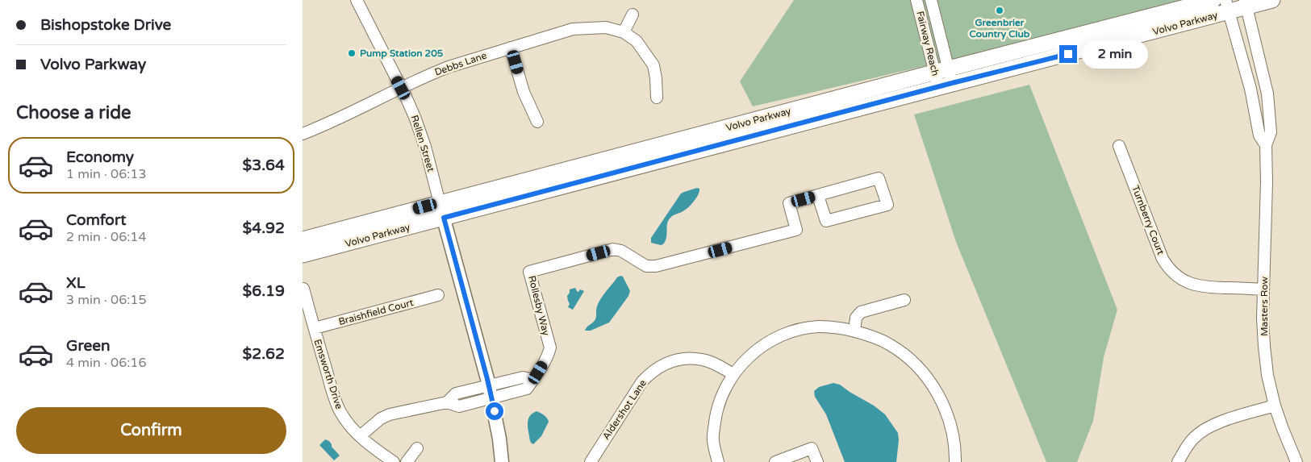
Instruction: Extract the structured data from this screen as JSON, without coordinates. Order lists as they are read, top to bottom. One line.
{"streets":{"main road":["Volvo Parkway"],"street":["Fairway Reach","Debbs Lane","Rellen Street","Turnberry Court","Rollesby Way","Masters Row","Braishfield Court","Emsworth Drive","Aldershot Lane"]},"crossings":[["Volvo Parkway","Fairway Reach"],["Volvo Parkway","Rellen Street"],["Volvo Parkway","Masters Row"],["Debbs Lane","Rellen Street"],["Turnberry Court","Masters Row"],["Rollesby Way","Emsworth Drive"],["Braishfield Court","Emsworth Drive"]],"places":["Greenbrier Country Club","Pump Station 205"],"page":{"banner":["Bishopstoke Drive","Volvo Parkway"],"bubble":"2 min","heading":"Choose a ride","list":[{"name":"Economy","note":"1 min · 06:13","value":"$3.64"},{"name":"Comfort","note":"2 min · 06:14","value":"$4.92"},{"name":"XL","note":"3 min · 06:15","value":"$6.19"},{"name":"Green","note":"4 min · 06:16","value":"$2.62"}],"buttons":"Confirm"}}
